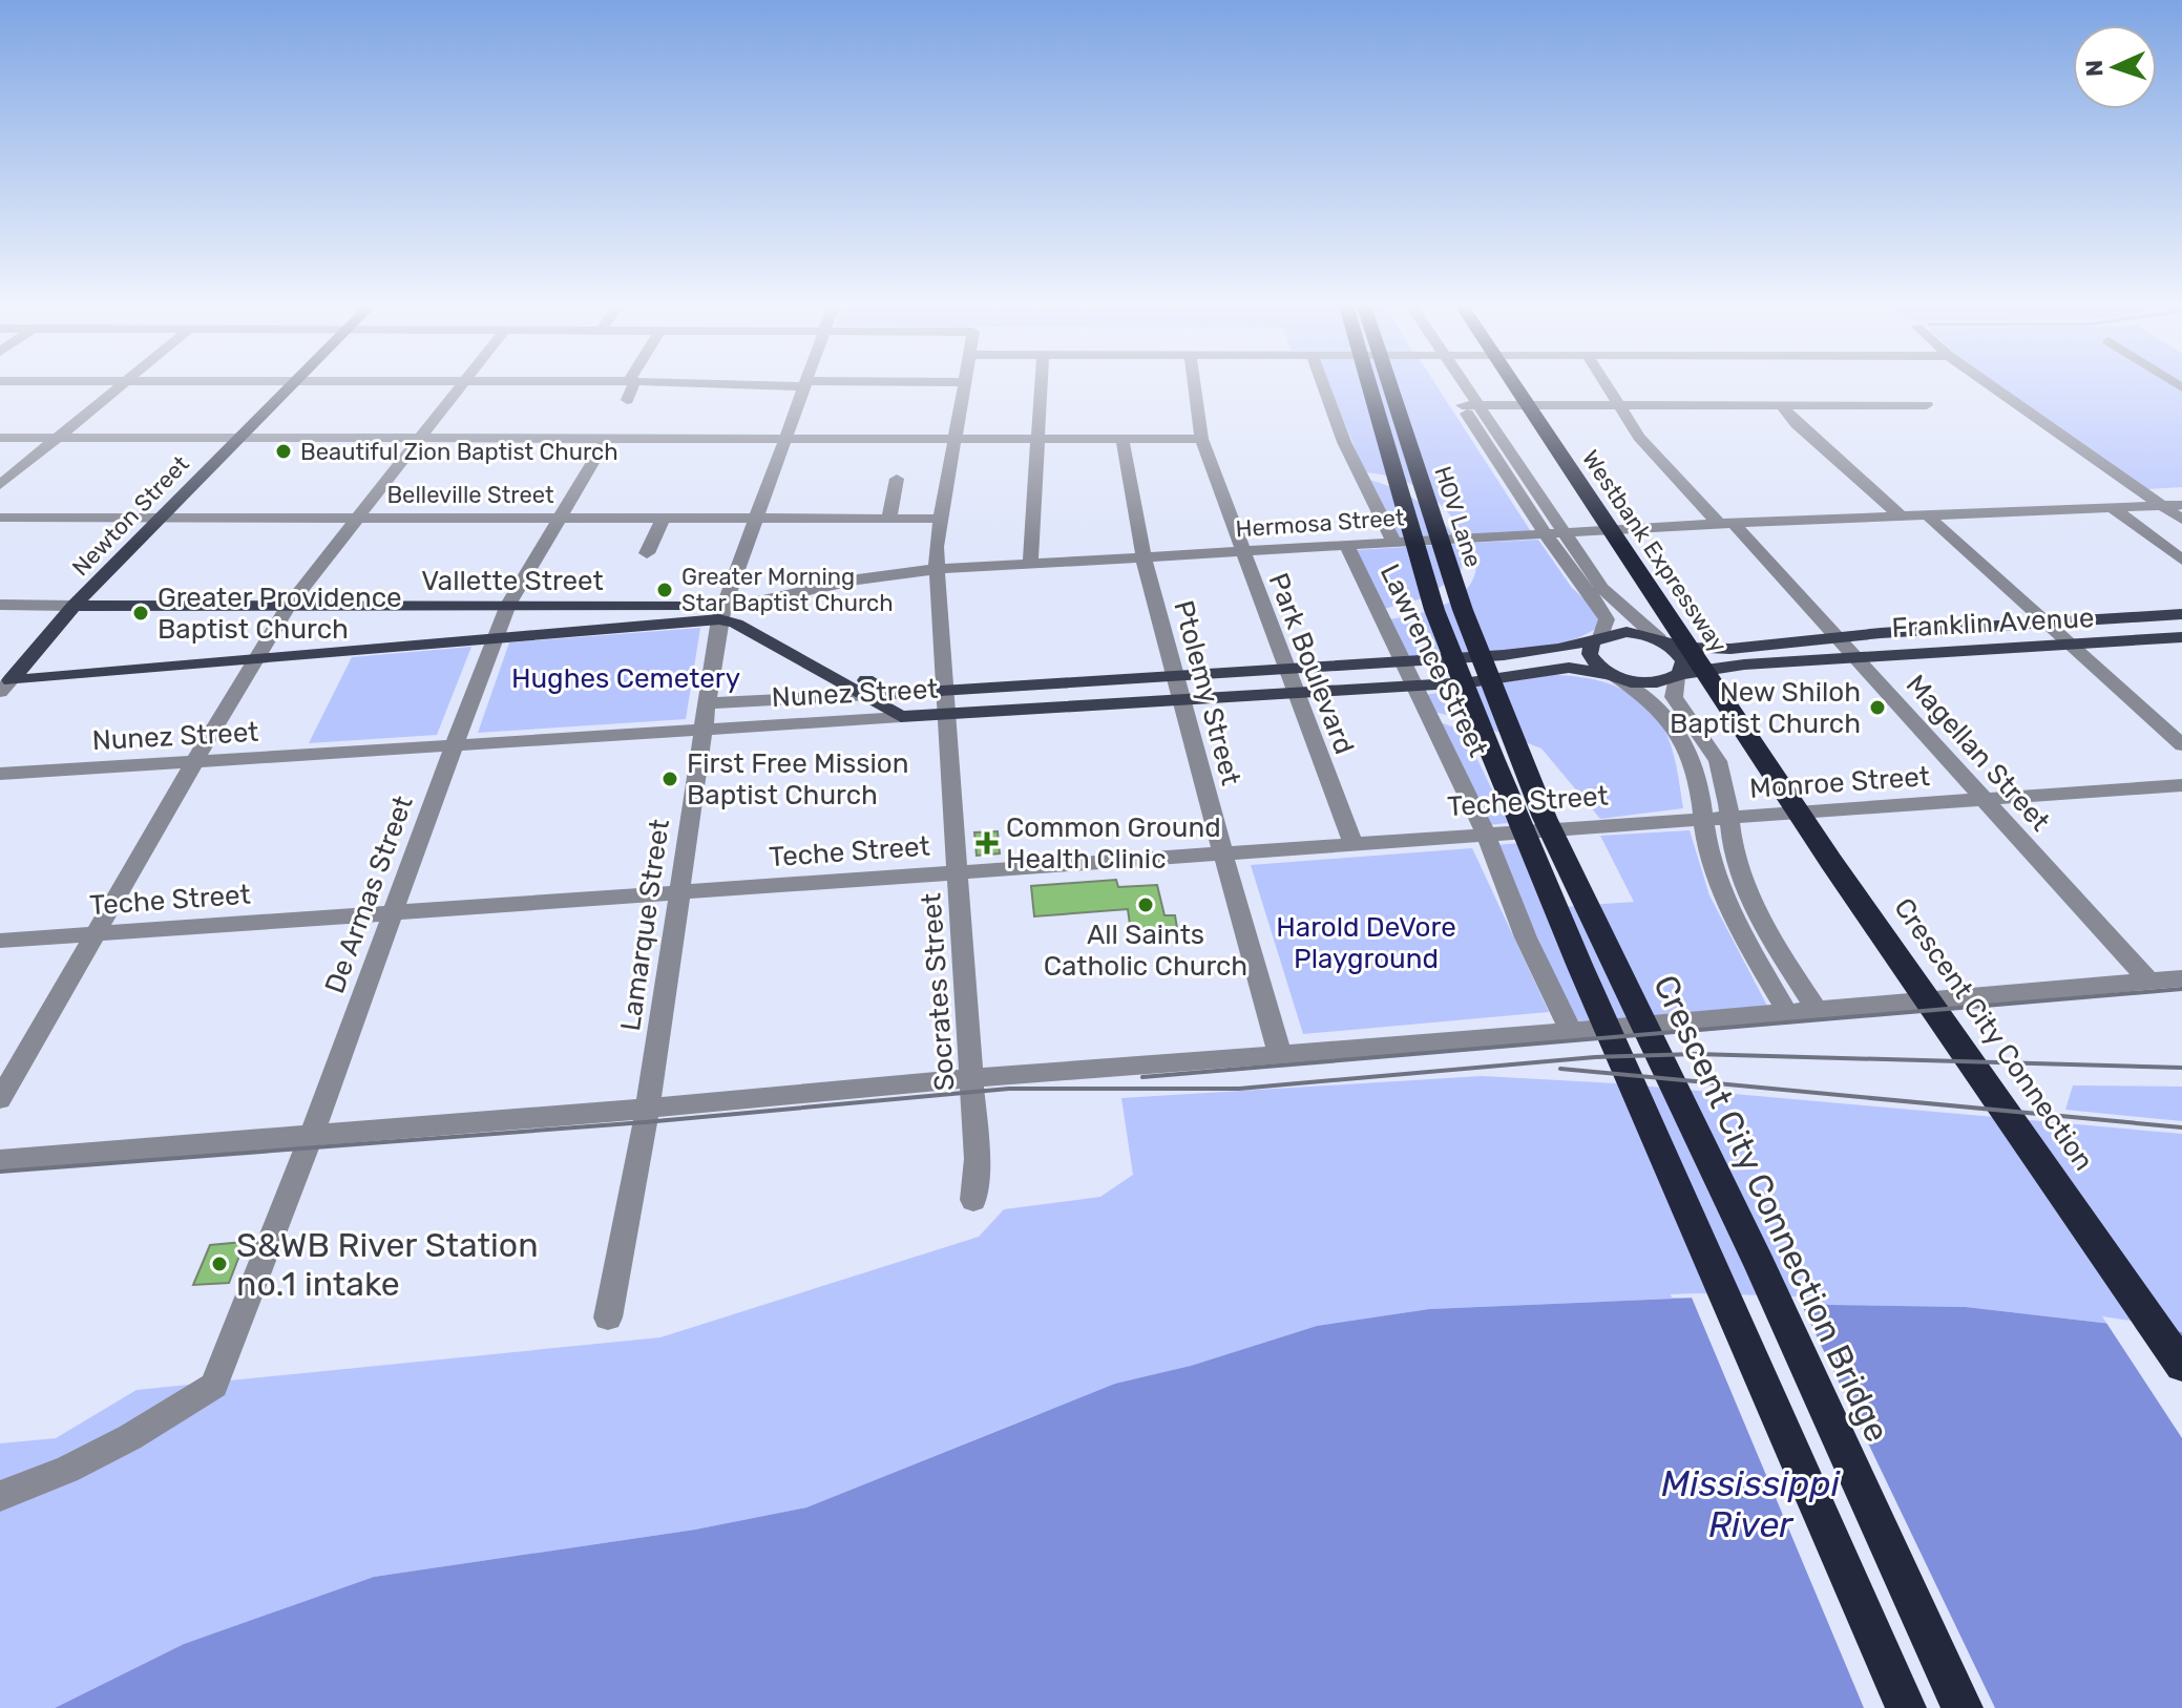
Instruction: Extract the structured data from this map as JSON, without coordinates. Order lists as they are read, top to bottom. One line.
{"streets":{"highway":["HOV Lane","Westbank Expressway","Crescent City Connection","Crescent City Connection Bridge"],"main road":["Newton Street","Vallette Street","Franklin Avenue","Nunez Street"],"street":["Belleville Street","Hermosa Street","Lawrence Street","Park Boulevard","Ptolemy Street","Magellan Street","Monroe Street","Teche Street","De Armas Street","Lamarque Street","Socrates Street"]},"crossings":[["Belleville Street","Newton Street"],["Belleville Street","De Armas Street"],["Belleville Street","Lamarque Street"],["Belleville Street","Socrates Street"],["Newton Street","Vallette Street"],["HOV Lane","Crescent City Connection Bridge"],["Hermosa Street","Vallette Street"],["Hermosa Street","Lawrence Street"],["Hermosa Street","Park Boulevard"],["Hermosa Street","Ptolemy Street"],["Hermosa Street","Magellan Street"],["Hermosa Street","Lamarque Street"],["Hermosa Street","Socrates Street"],["Westbank Expressway","Crescent City Connection"],["Vallette Street","De Armas Street"],["Vallette Street","Lamarque Street"],["Franklin Avenue","Nunez Street"],["Franklin Avenue","Magellan Street"],["Lawrence Street","Nunez Street"],["Lawrence Street","Teche Street"],["Park Boulevard","Nunez Street"],["Park Boulevard","Teche Street"],["Nunez Street","Ptolemy Street"],["Nunez Street","De Armas Street"],["Nunez Street","Lamarque Street"],["Nunez Street","Socrates Street"],["Ptolemy Street","Teche Street"],["Magellan Street","Monroe Street"],["Monroe Street","Teche Street"],["Teche Street","De Armas Street"],["Teche Street","Lamarque Street"],["Teche Street","Socrates Street"]],"water":["Mississippi River"],"parks":["Hughes Cemetery","Harold DeVore Playground"],"places":{"other":["Beautiful Zion Baptist Church","Greater Morning Star Baptist Church","Greater Providence Baptist Church","New Shiloh Baptist Church","First Free Mission Baptist Church","All Saints Catholic Church","S&WB River Station no.1 intake"],"health":["Common Ground Health Clinic"]},"north":"left"}
